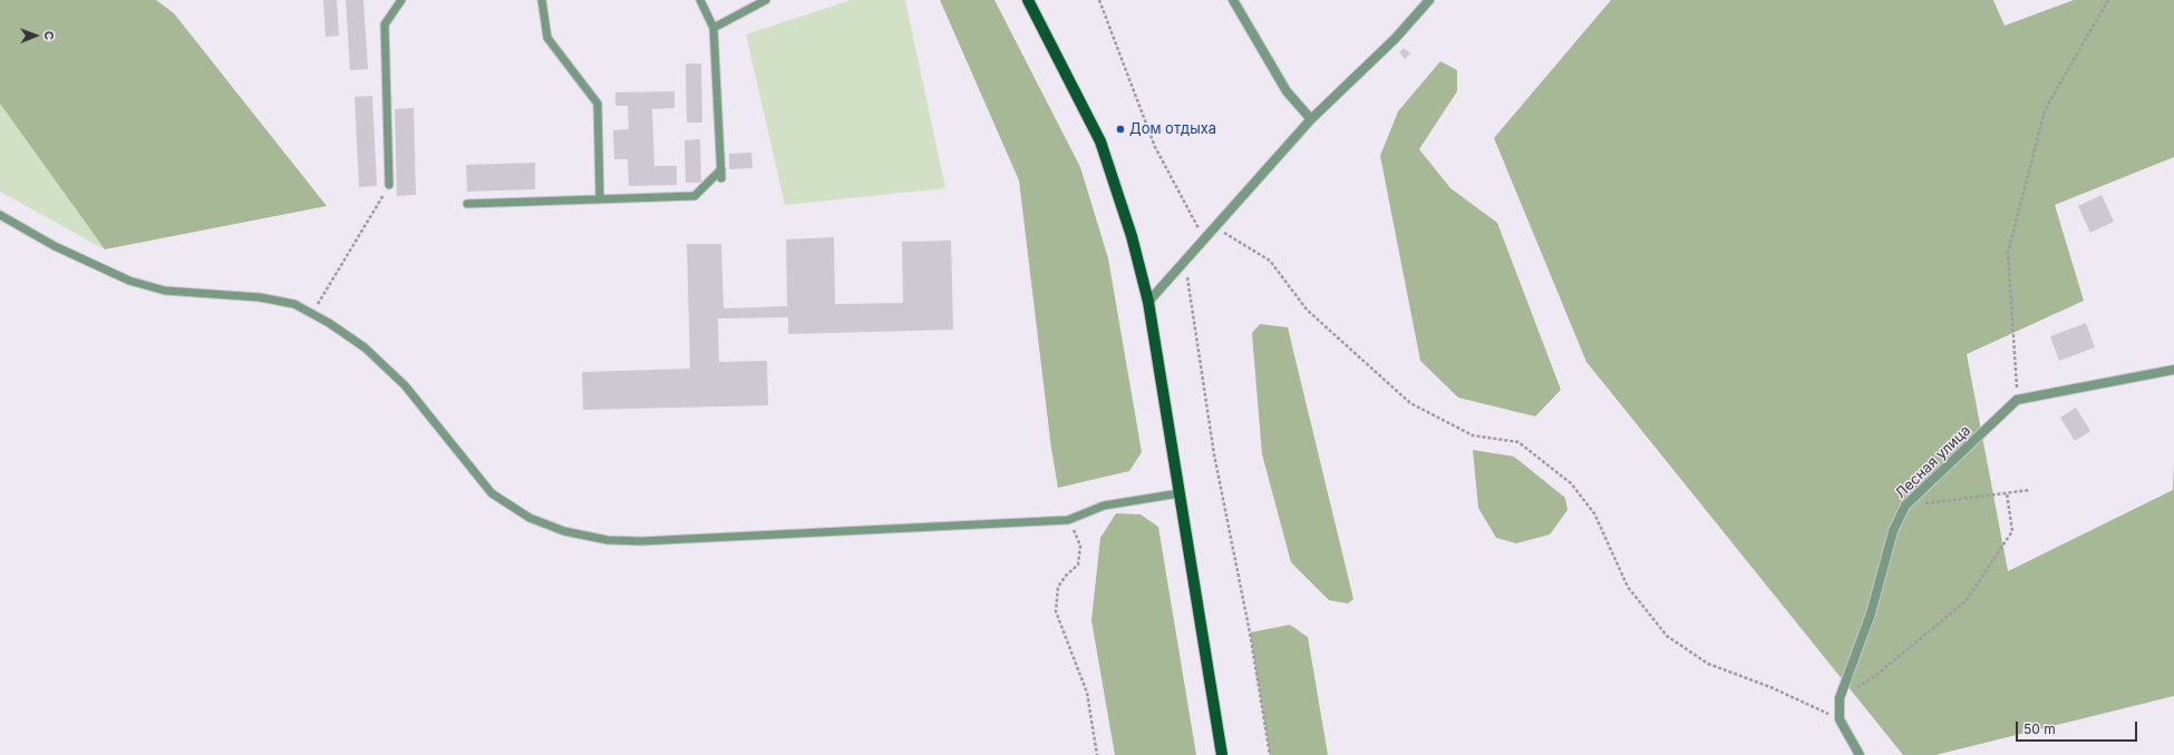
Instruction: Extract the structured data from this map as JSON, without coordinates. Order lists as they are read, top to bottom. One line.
{"streets":{"street":["Лесная улица"]},"places":["Дом отдыха"],"scale_bar":"50 m","north":"right"}
